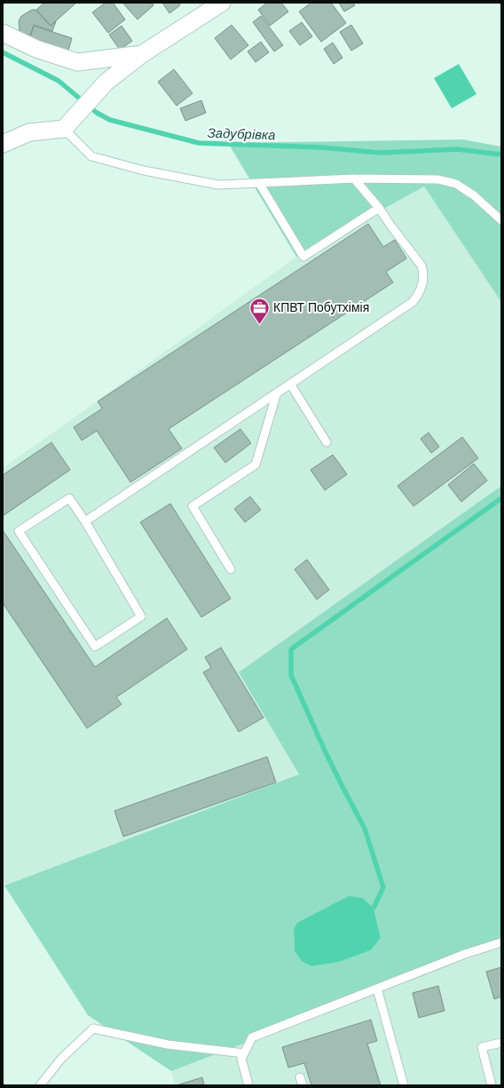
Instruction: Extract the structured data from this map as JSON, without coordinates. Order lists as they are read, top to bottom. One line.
{"water":["Задубрівка"],"places":{"office":["КПВТ Побутхімія"]}}
